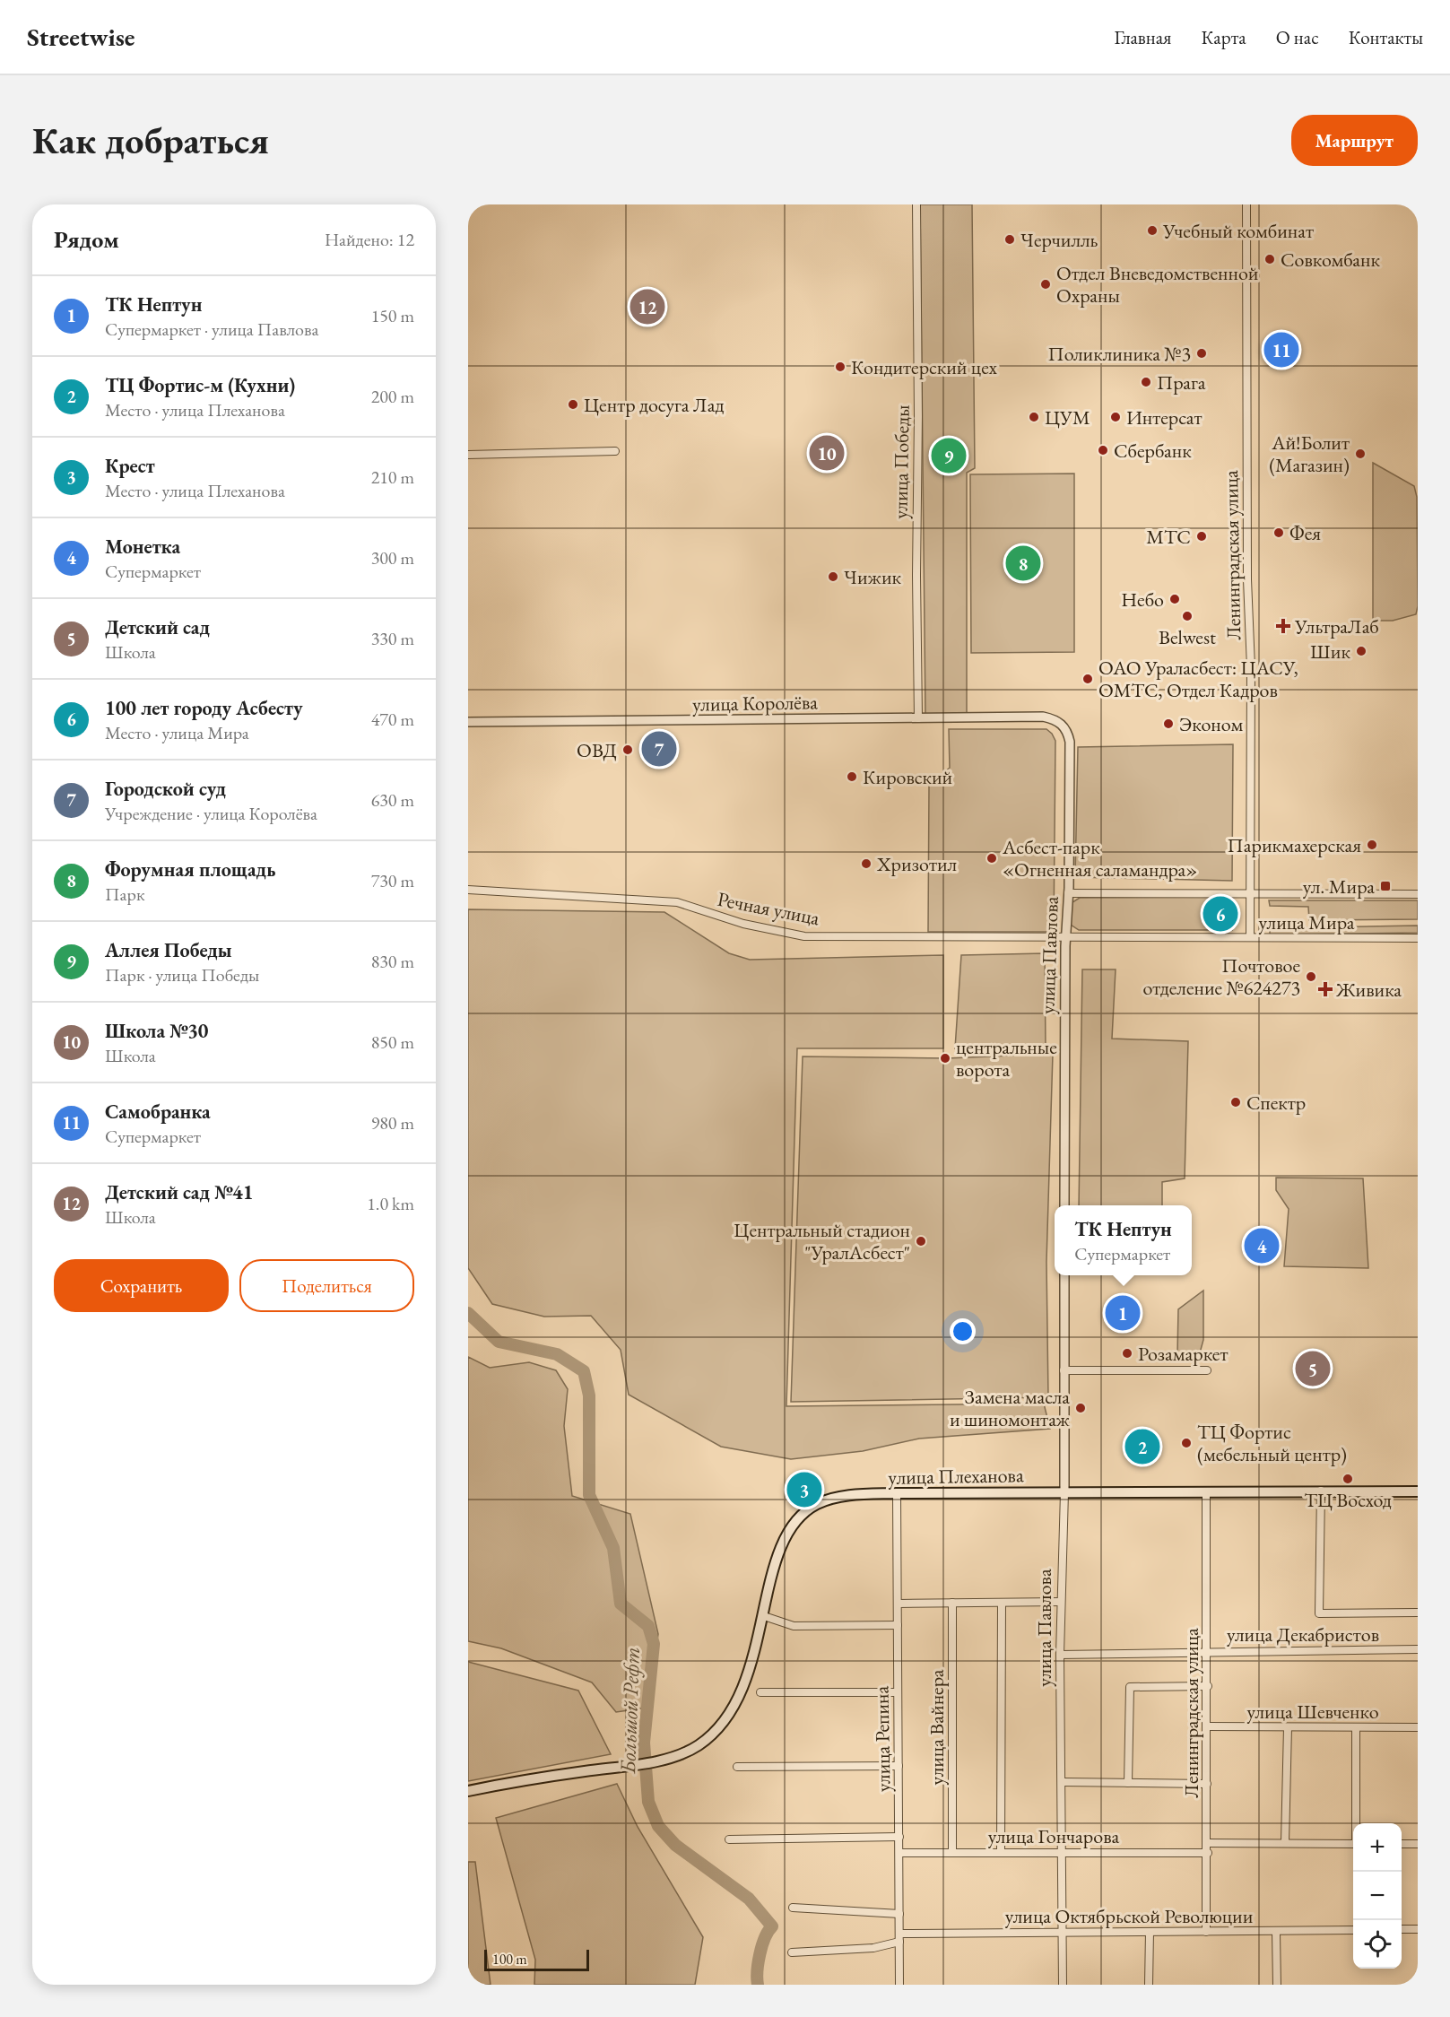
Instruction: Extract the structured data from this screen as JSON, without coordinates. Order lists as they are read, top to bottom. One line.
{"streets":{"main road":["улица Плеханова"],"street":["улица Победы","Ленинградская улица","улица Королёва","Речная улица","улица Мира","улица Павлова","улица Декабристов","улица Шевченко","улица Вайнера","улица Репина","улица Гончарова","улица Октябрьской Революции"]},"crossings":[["улица Победы","улица Королёва"],["Ленинградская улица","улица Мира"],["Ленинградская улица","улица Плеханова"],["Ленинградская улица","улица Декабристов"],["Ленинградская улица","улица Шевченко"],["Ленинградская улица","улица Гончарова"],["Ленинградская улица","улица Октябрьской Революции"],["улица Королёва","улица Павлова"],["Речная улица","улица Мира"],["Речная улица","улица Павлова"],["улица Мира","улица Павлова"],["улица Павлова","улица Плеханова"],["улица Павлова","улица Декабристов"],["улица Павлова","улица Гончарова"],["улица Павлова","улица Октябрьской Революции"],["улица Плеханова","улица Репина"],["улица Вайнера","улица Гончарова"],["улица Репина","улица Гончарова"],["улица Репина","улица Октябрьской Революции"]],"water":["Большой Рефт"],"places":{"other":["Учебный комбинат","Черчилль","Совкомбанк","Отдел Вневедомственной Охраны","Поликлиника №3","Кондитерский цех","Прага","Центр досуга Лад","ЦУМ","Интерсат","Сбербанк","Ай!Болит (Магазин)","Фея","МТС","Чижик","Небо","Belwest","Шик","ОАО Ураласбест: ЦАСУ, ОМТС, Отдел Кадров","Эконом","ОВД","Кировский","Парикмахерская","Асбест-парк «Огненная саламандра»","Хризотил","Почтовое отделение №624273","центральные ворота","Спектр","Центральный стадион \"УралАсбест\"","Розамаркет","Замена масла и шиномонтаж","ТЦ Фортис (мебельный центр)","ТЦ Восход"],"health":["УльтраЛаб","Живика"],"transit":["ул. Мира"]},"scale_bar":"100 m","page":{"header":"Streetwise","nav":["Главная","Карта","О нас","Контакты"],"buttons":["Маршрут",["Сохранить","Поделиться"]],"title":"Как добраться","heading":["Рядом","Найдено: 12"],"list":[{"mark":"1","name":"ТК Нептун","note":"Супермаркет · улица Павлова","value":"150 m"},{"mark":"2","name":"ТЦ Фортис-м (Кухни)","note":"Место · улица Плеханова","value":"200 m"},{"mark":"3","name":"Крест","note":"Место · улица Плеханова","value":"210 m"},{"mark":"4","name":"Монетка","note":"Супермаркет","value":"300 m"},{"mark":"5","name":"Детский сад","note":"Школа","value":"330 m"},{"mark":"6","name":"100 лет городу Асбесту","note":"Место · улица Мира","value":"470 m"},{"mark":"7","name":"Городской суд","note":"Учреждение · улица Королёва","value":"630 m"},{"mark":"8","name":"Форумная площадь","note":"Парк","value":"730 m"},{"mark":"9","name":"Аллея Победы","note":"Парк · улица Победы","value":"830 m"},{"mark":"10","name":"Школа №30","note":"Школа","value":"850 m"},{"mark":"11","name":"Самобранка","note":"Супермаркет","value":"980 m"},{"mark":"12","name":"Детский сад №41","note":"Школа","value":"1.0 km"}],"pins":["12","11","10","9","8","7","6","4","1","5","2","3"],"popup":["ТК Нептун","Супермаркет"],"map_buttons":["+","−"],"scale":"100 m"}}
